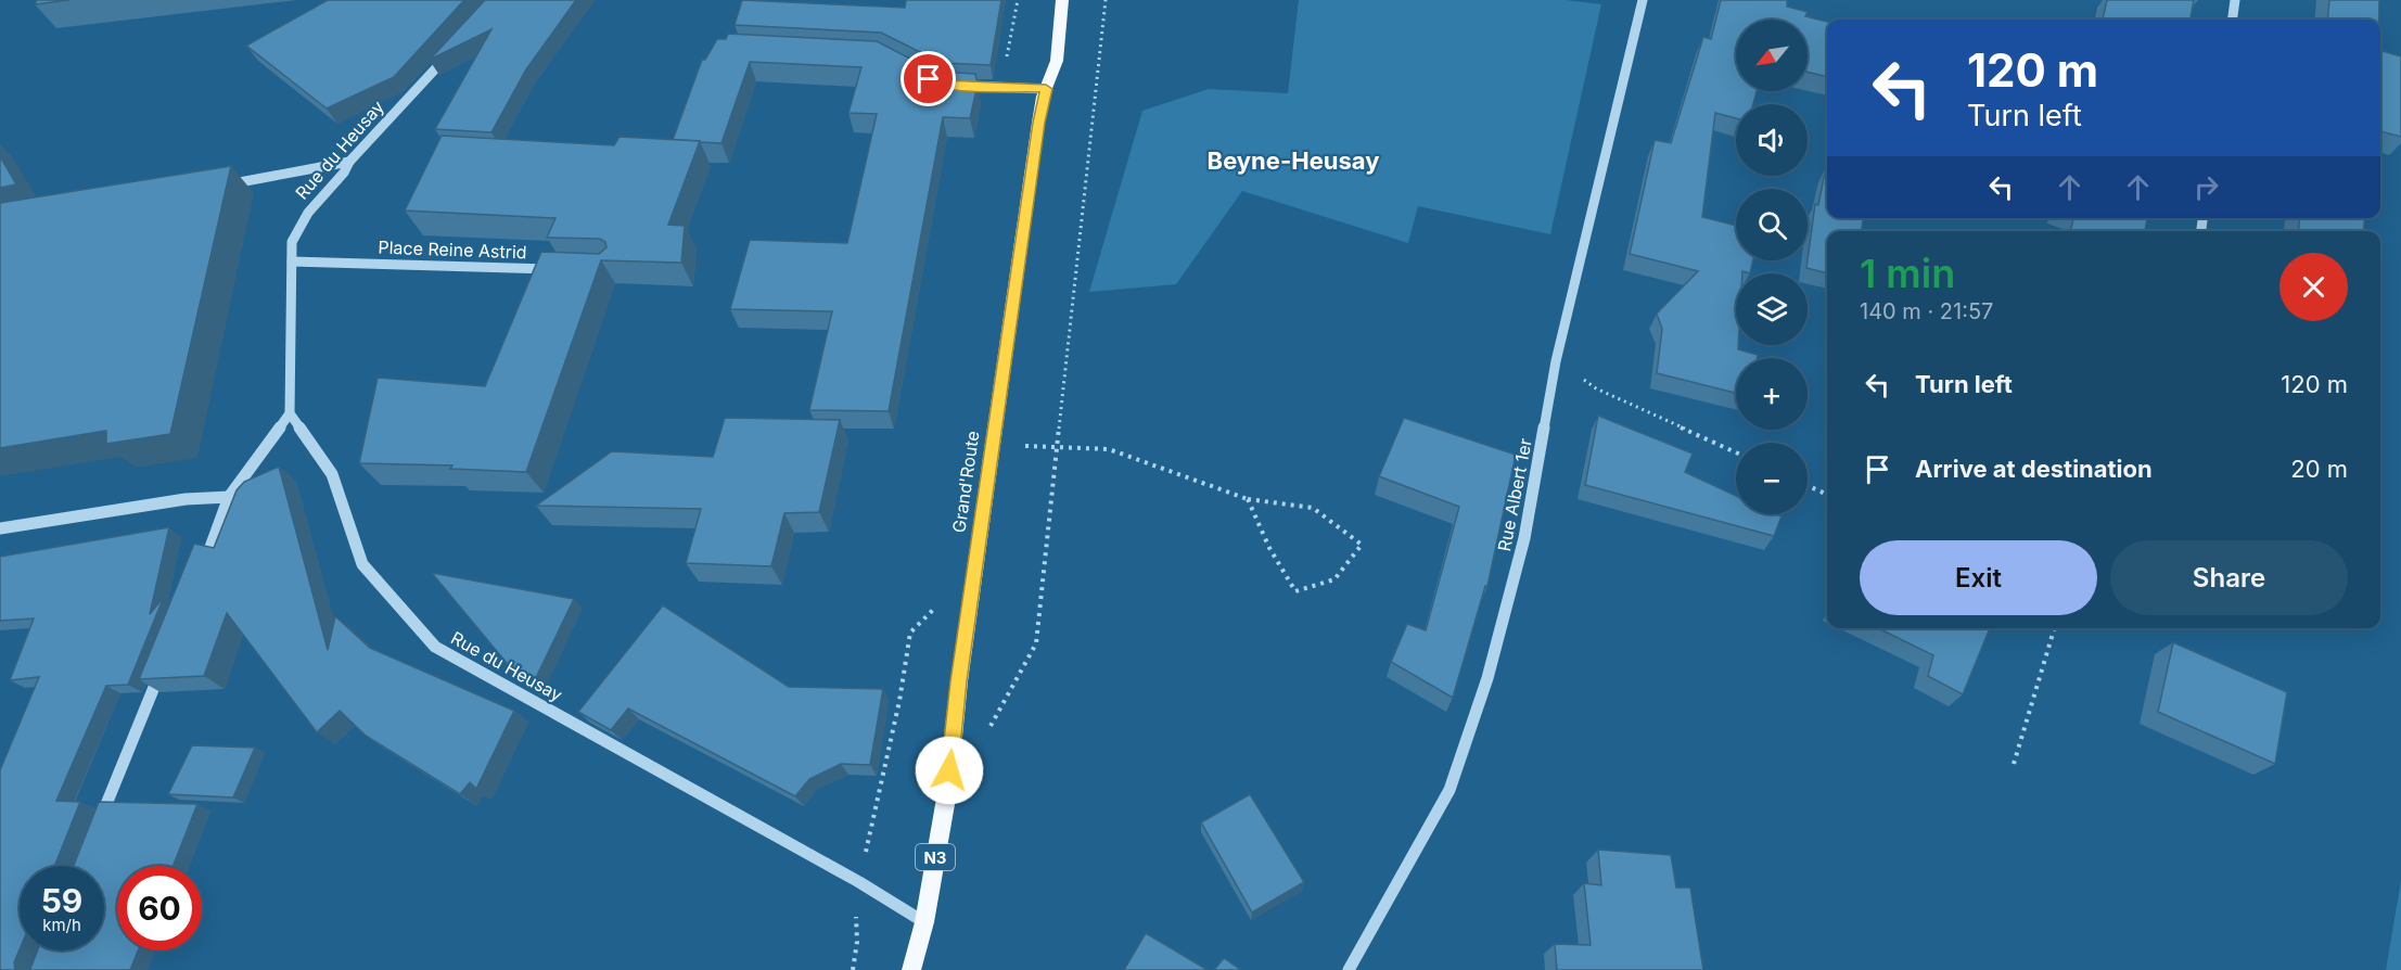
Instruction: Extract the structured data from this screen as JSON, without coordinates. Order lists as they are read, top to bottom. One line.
{"streets":{"main road":["Grand'Route","N3"],"street":["Rue du Heusay","Place Reine Astrid","Rue Albert 1er"]},"crossings":[["Rue du Heusay","Place Reine Astrid"],["Rue du Heusay","Grand'Route"]],"districts":["Beyne-Heusay"],"north":"bottom left","page":{"map_buttons":["+","−"],"turn":["120 m","Turn left"],"heading":["1 min","140 m · 21:57"],"list":[{"name":"Turn left","value":"120 m"},{"name":"Arrive at destination","value":"20 m"}],"buttons":["Exit","Share"],"speed":"59 km/h","limit":"60"}}
